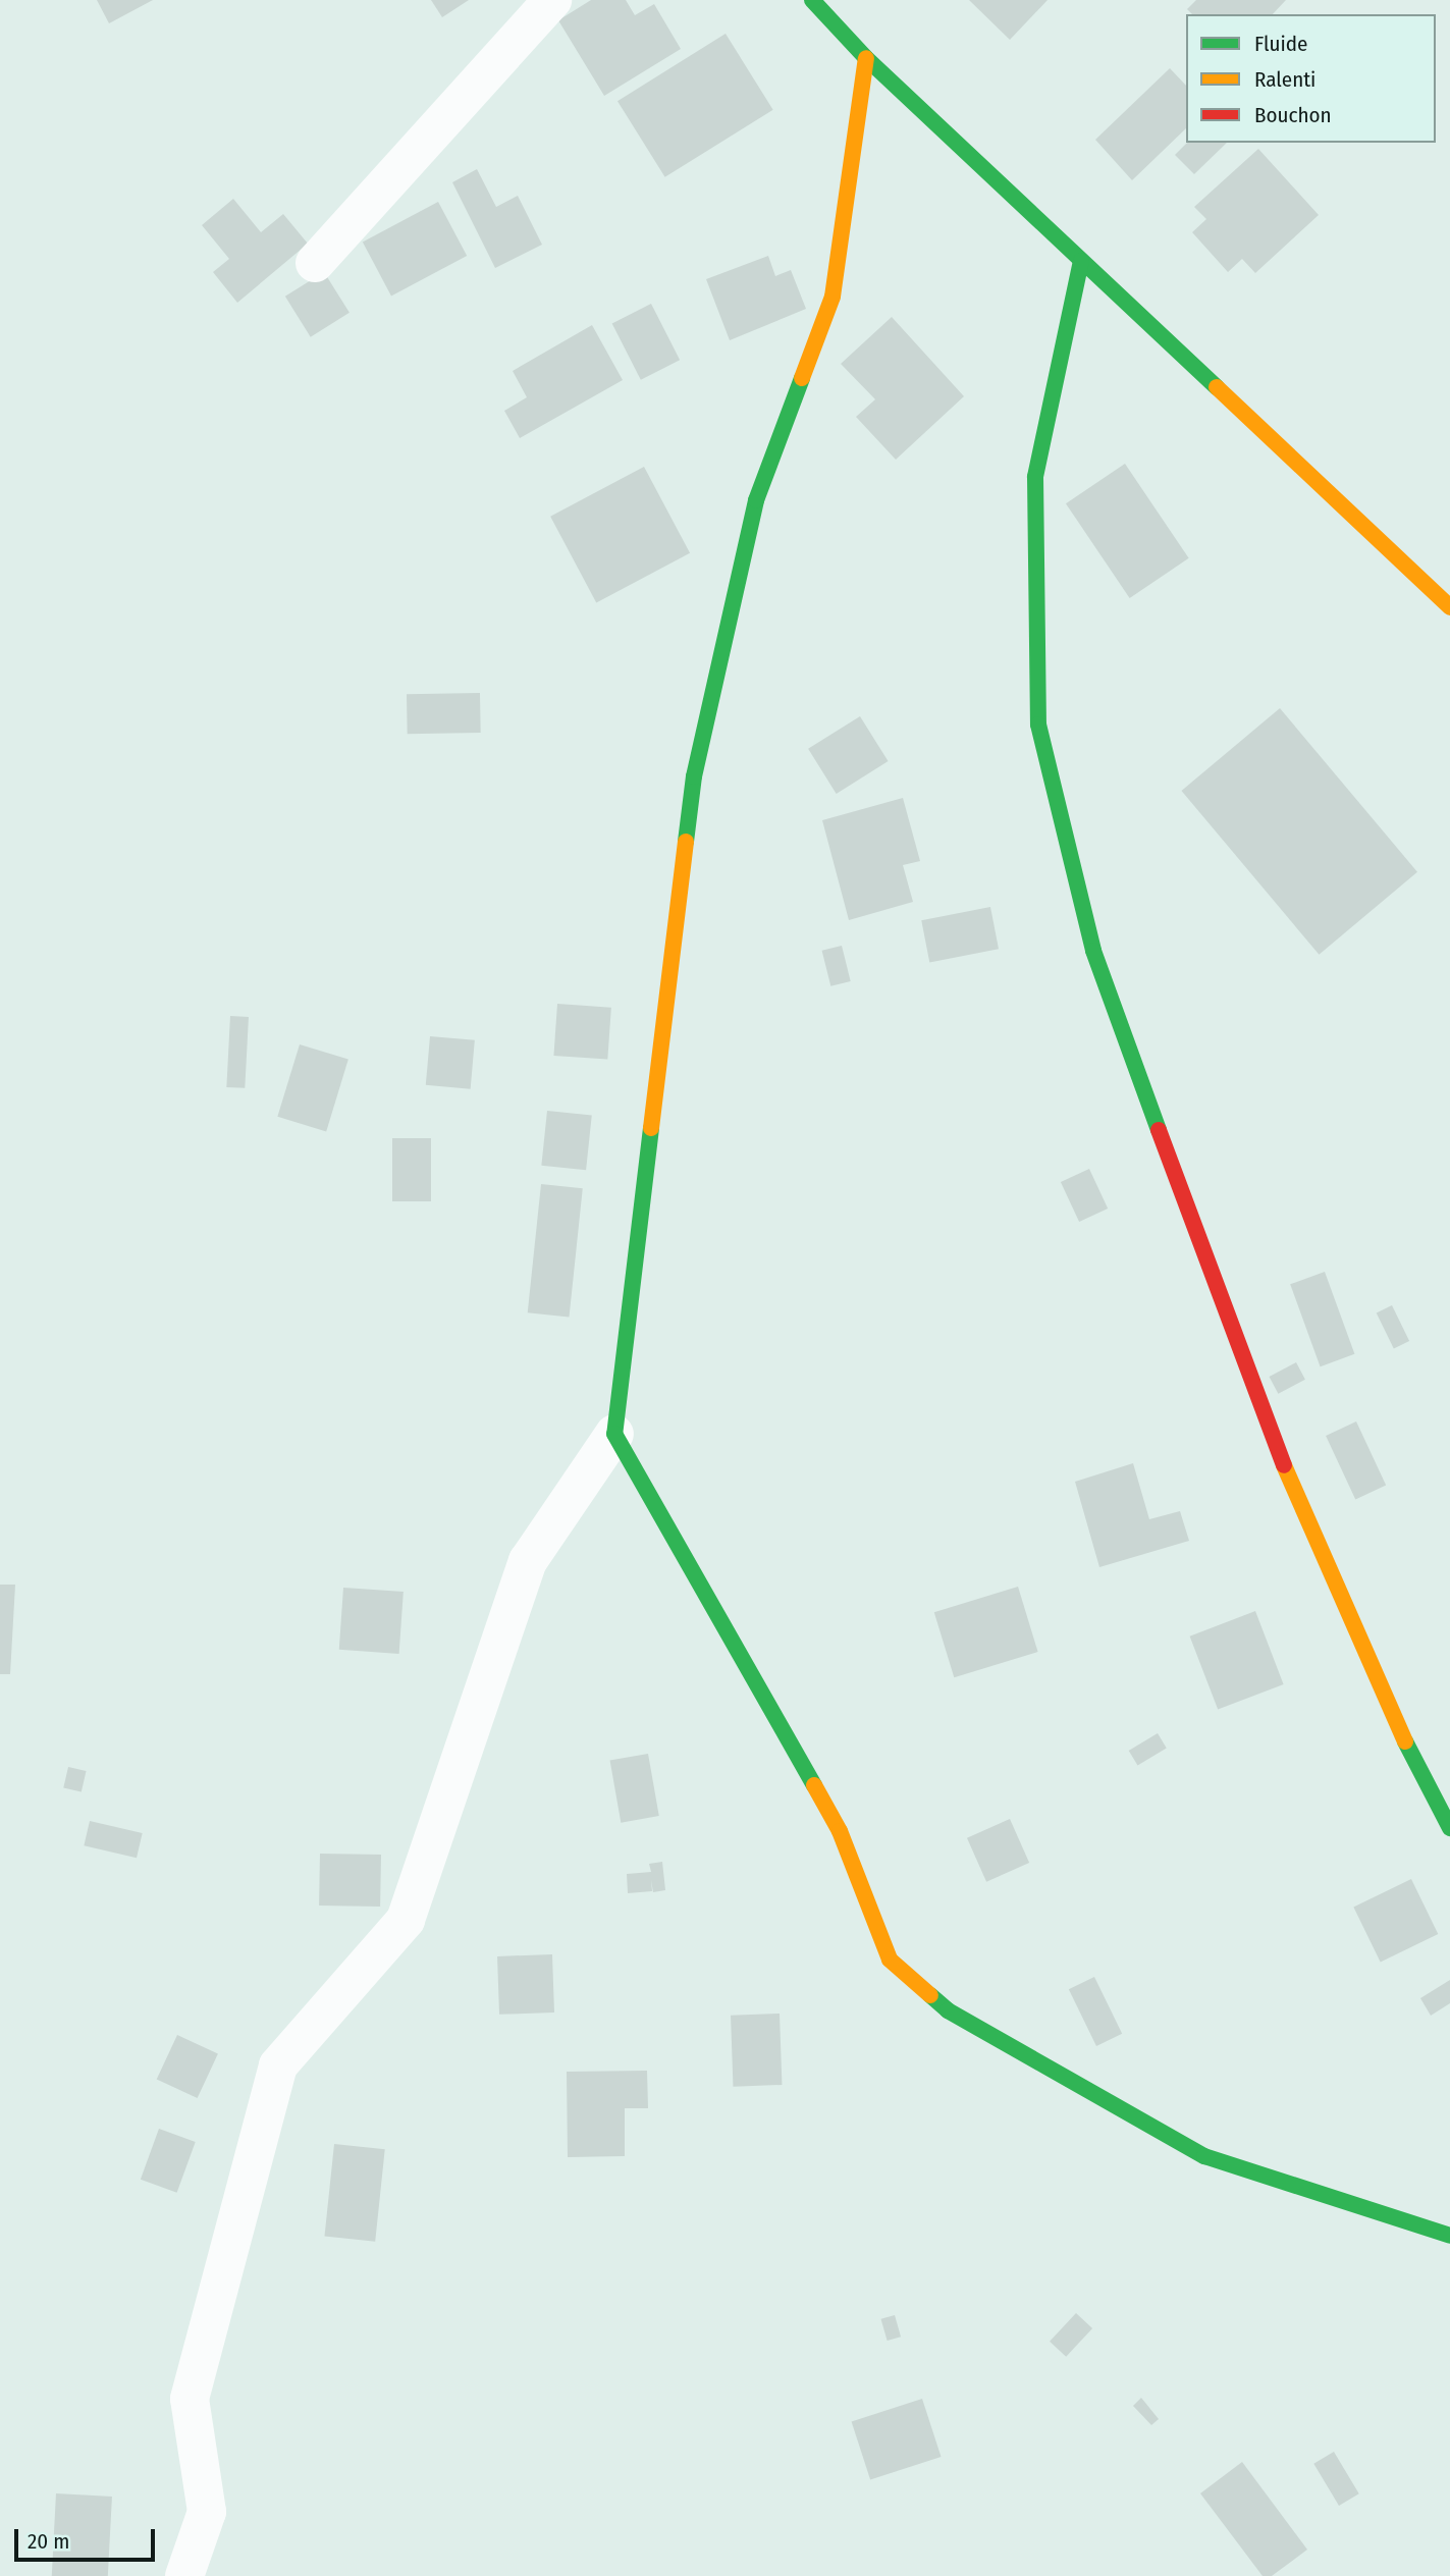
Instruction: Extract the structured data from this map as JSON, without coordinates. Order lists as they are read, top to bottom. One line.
{"legend":["Fluide","Ralenti","Bouchon"],"scale_bar":"20 m"}
